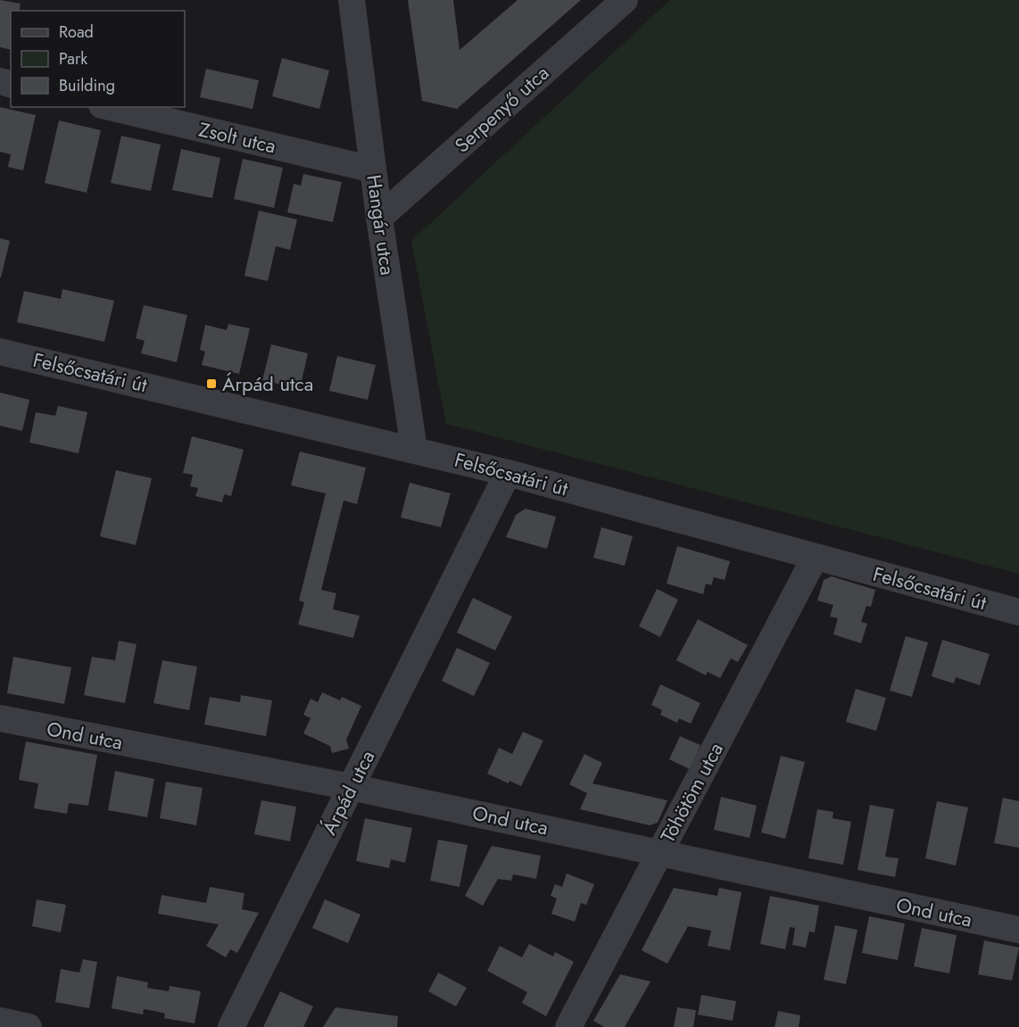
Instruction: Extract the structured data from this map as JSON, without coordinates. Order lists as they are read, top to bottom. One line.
{"streets":{"street":["Serpenyő utca","Zsolt utca","Hangár utca","Felsőcsatári út","Ond utca","Árpád utca","Töhötöm utca"]},"crossings":[["Serpenyő utca","Hangár utca"],["Zsolt utca","Hangár utca"],["Hangár utca","Felsőcsatári út"],["Felsőcsatári út","Árpád utca"],["Felsőcsatári út","Töhötöm utca"],["Ond utca","Árpád utca"],["Ond utca","Töhötöm utca"]],"places":{"transit":["Árpád utca"]},"legend":["Road","Park","Building"]}
